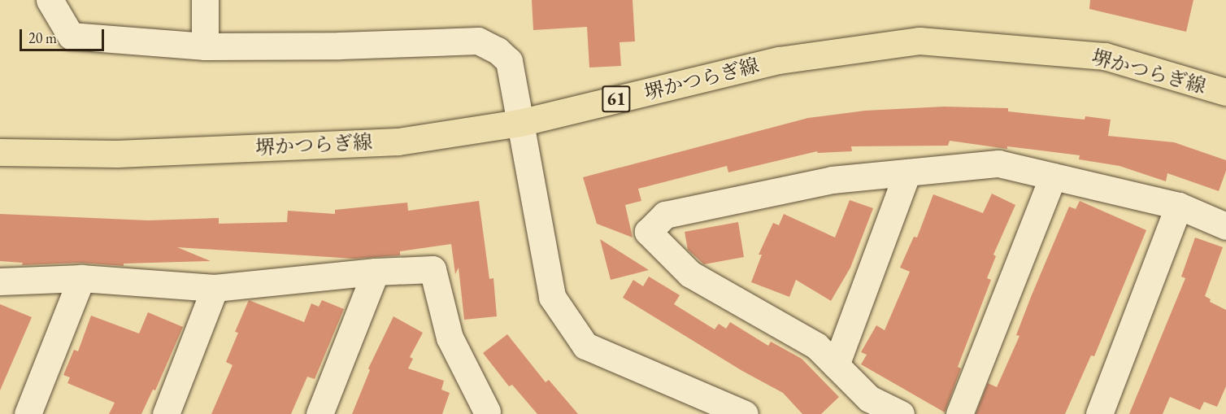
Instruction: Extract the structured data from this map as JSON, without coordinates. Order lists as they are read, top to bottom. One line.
{"streets":{"main road":["堺かつらぎ線","61"]},"scale_bar":"20 m"}
